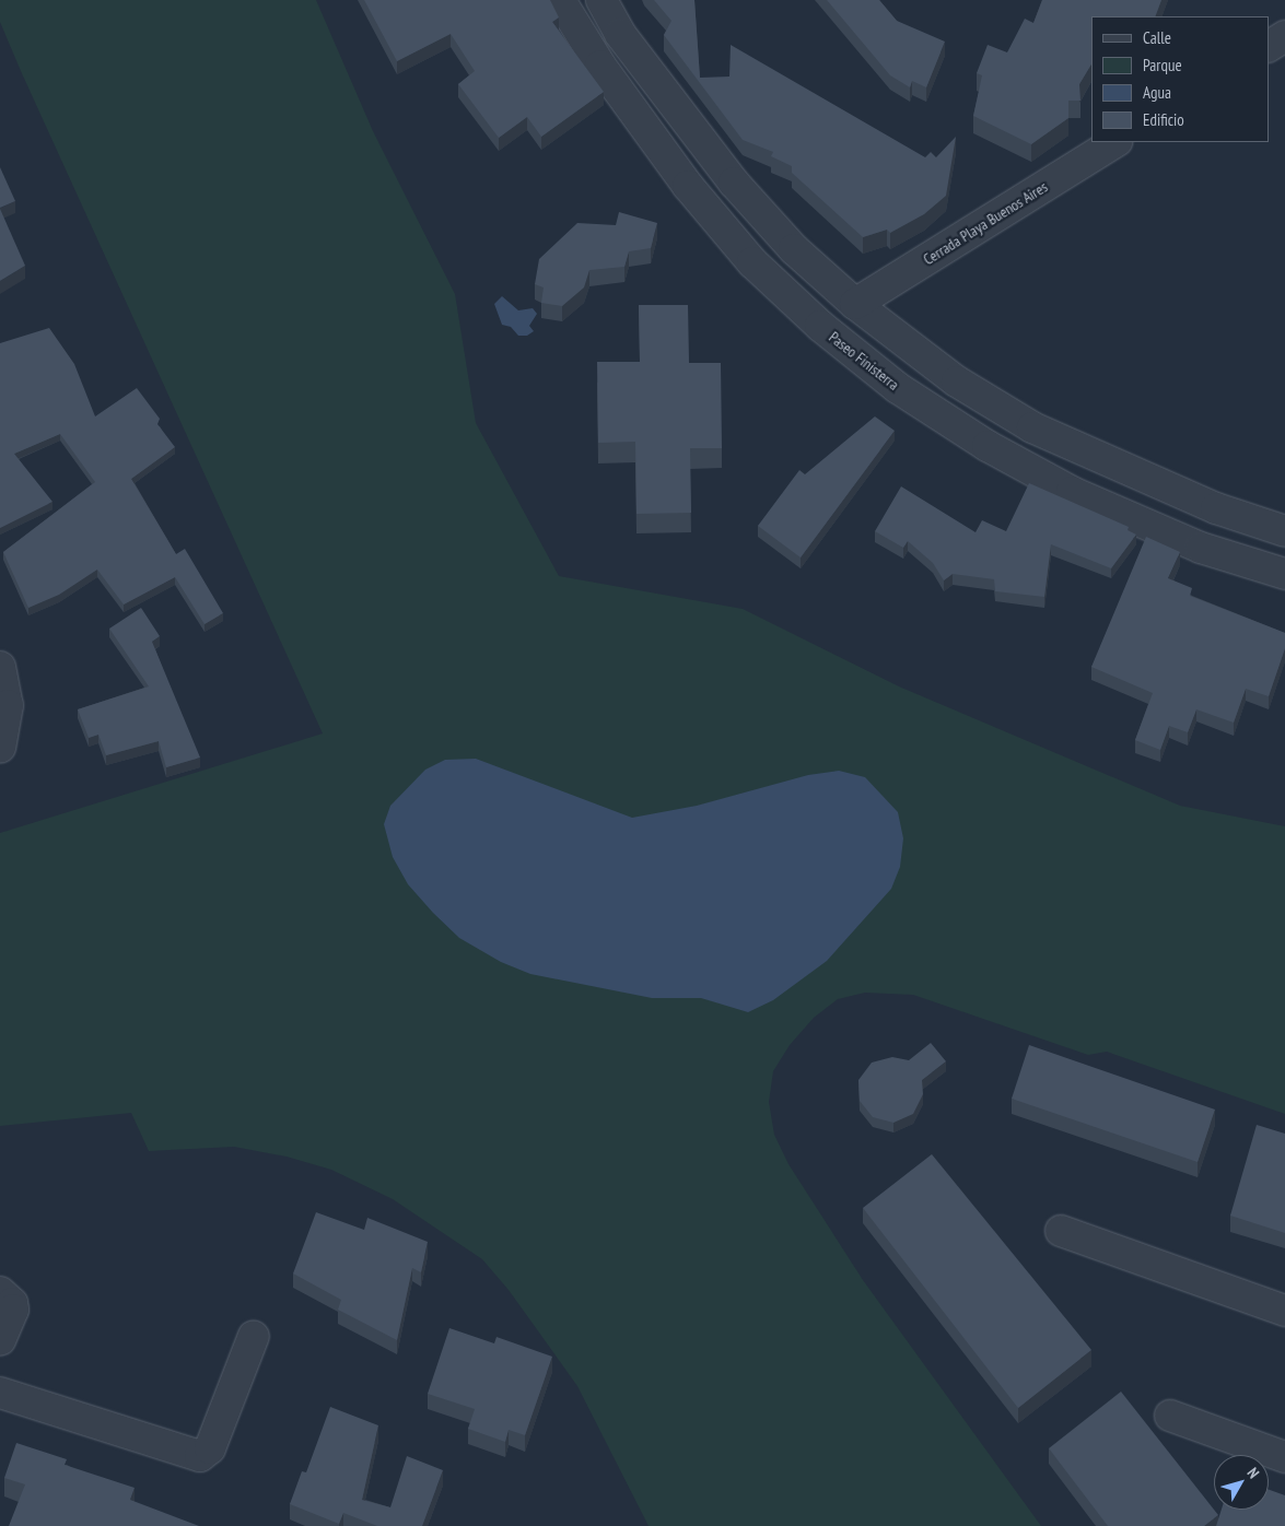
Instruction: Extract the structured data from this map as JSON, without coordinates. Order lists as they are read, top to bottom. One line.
{"streets":{"street":["Cerrada Playa Buenos Aires","Paseo Finisterra"]},"legend":["Calle","Parque","Agua","Edificio"],"north":"top right"}
